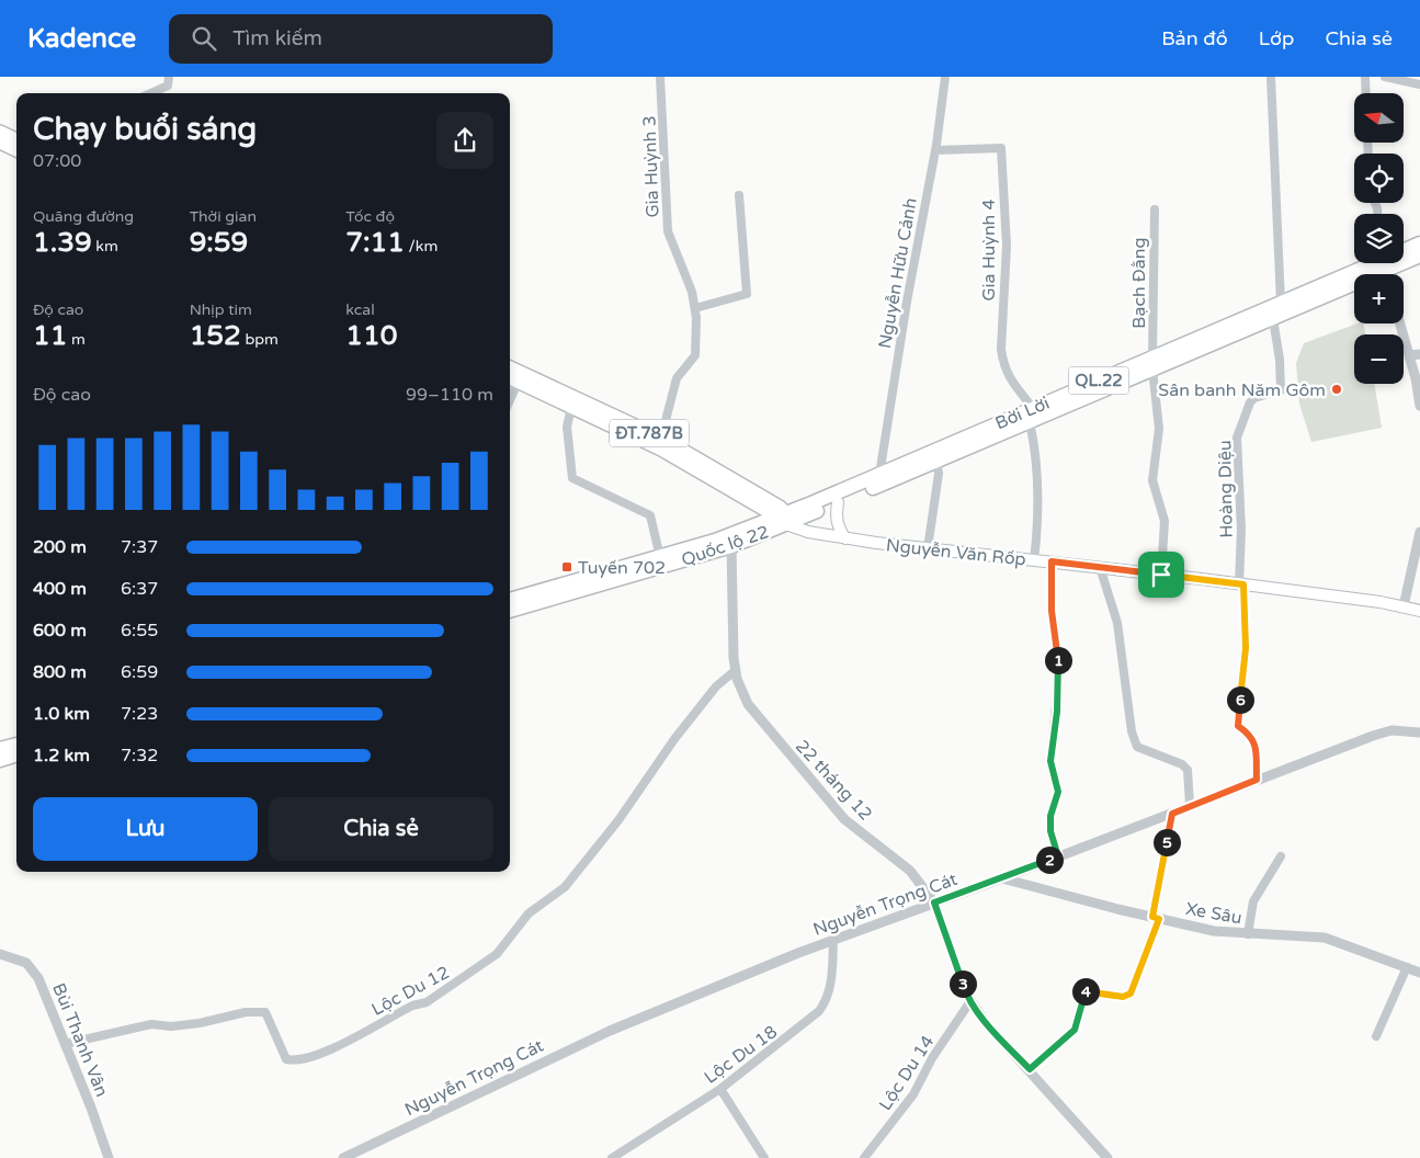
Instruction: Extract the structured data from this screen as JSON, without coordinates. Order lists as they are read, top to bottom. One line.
{"streets":{"highway":["QL.22","Bời Lời","Quốc lộ 22"],"main road":["ĐT.787B","Nguyễn Văn Rốp"],"street":["Gia Huỳnh 3","Gia Huỳnh 4","Nguyễn Hữu Cảnh","Bạch Đằng","Hoàng Diệu","22 tháng 12","Nguyễn Trọng Cát","Xe Sâu","Lộc Du 12","Bùi Thanh Vân","Lộc Du 18","Lộc Du 14"]},"crossings":[["Gia Huỳnh 3","ĐT.787B"],["Gia Huỳnh 4","Nguyễn Hữu Cảnh"],["Gia Huỳnh 4","Bời Lời"],["Nguyễn Hữu Cảnh","Bời Lời"],["Bạch Đằng","Bời Lời"],["Bạch Đằng","Nguyễn Văn Rốp"],["QL.22","Quốc lộ 22"],["QL.22","22 tháng 12"],["Bời Lời","ĐT.787B"],["Bời Lời","Hoàng Diệu"],["Bời Lời","Quốc lộ 22"],["Bời Lời","Nguyễn Văn Rốp"],["ĐT.787B","Quốc lộ 22"],["ĐT.787B","Nguyễn Văn Rốp"],["Hoàng Diệu","Nguyễn Văn Rốp"],["Hoàng Diệu","Nguyễn Trọng Cát"],["Quốc lộ 22","Nguyễn Văn Rốp"],["Quốc lộ 22","22 tháng 12"],["22 tháng 12","Nguyễn Trọng Cát"],["22 tháng 12","Lộc Du 12"],["22 tháng 12","Lộc Du 14"],["Nguyễn Trọng Cát","Xe Sâu"],["Nguyễn Trọng Cát","Lộc Du 18"],["Lộc Du 12","Bùi Thanh Vân"]],"places":{"other":["Sân banh Năm Gôm"],"transit":["Tuyến 702"]},"north":"left","page":{"header":"Kadence","search":"Tìm kiếm","nav":["Bản đồ","Lớp","Chia sẻ"],"map_buttons":["+","−"],"heading":["Chạy buổi sáng","07:00"],"stats":[["Quãng đường","1.39 km"],["Thời gian","9:59"],["Tốc độ","7:11 /km"],["Độ cao","11 m"],["Nhịp tim","152 bpm"],["kcal","110"]],"chart":["Độ cao","99–110 m"],"list":[{"name":"200 m","note":"7:37"},{"name":"400 m","note":"6:37"},{"name":"600 m","note":"6:55"},{"name":"800 m","note":"6:59"},{"name":"1.0 km","note":"7:23"},{"name":"1.2 km","note":"7:32"}],"pins":["1","6","5","2","3","4"],"buttons":["Lưu","Chia sẻ"]}}
